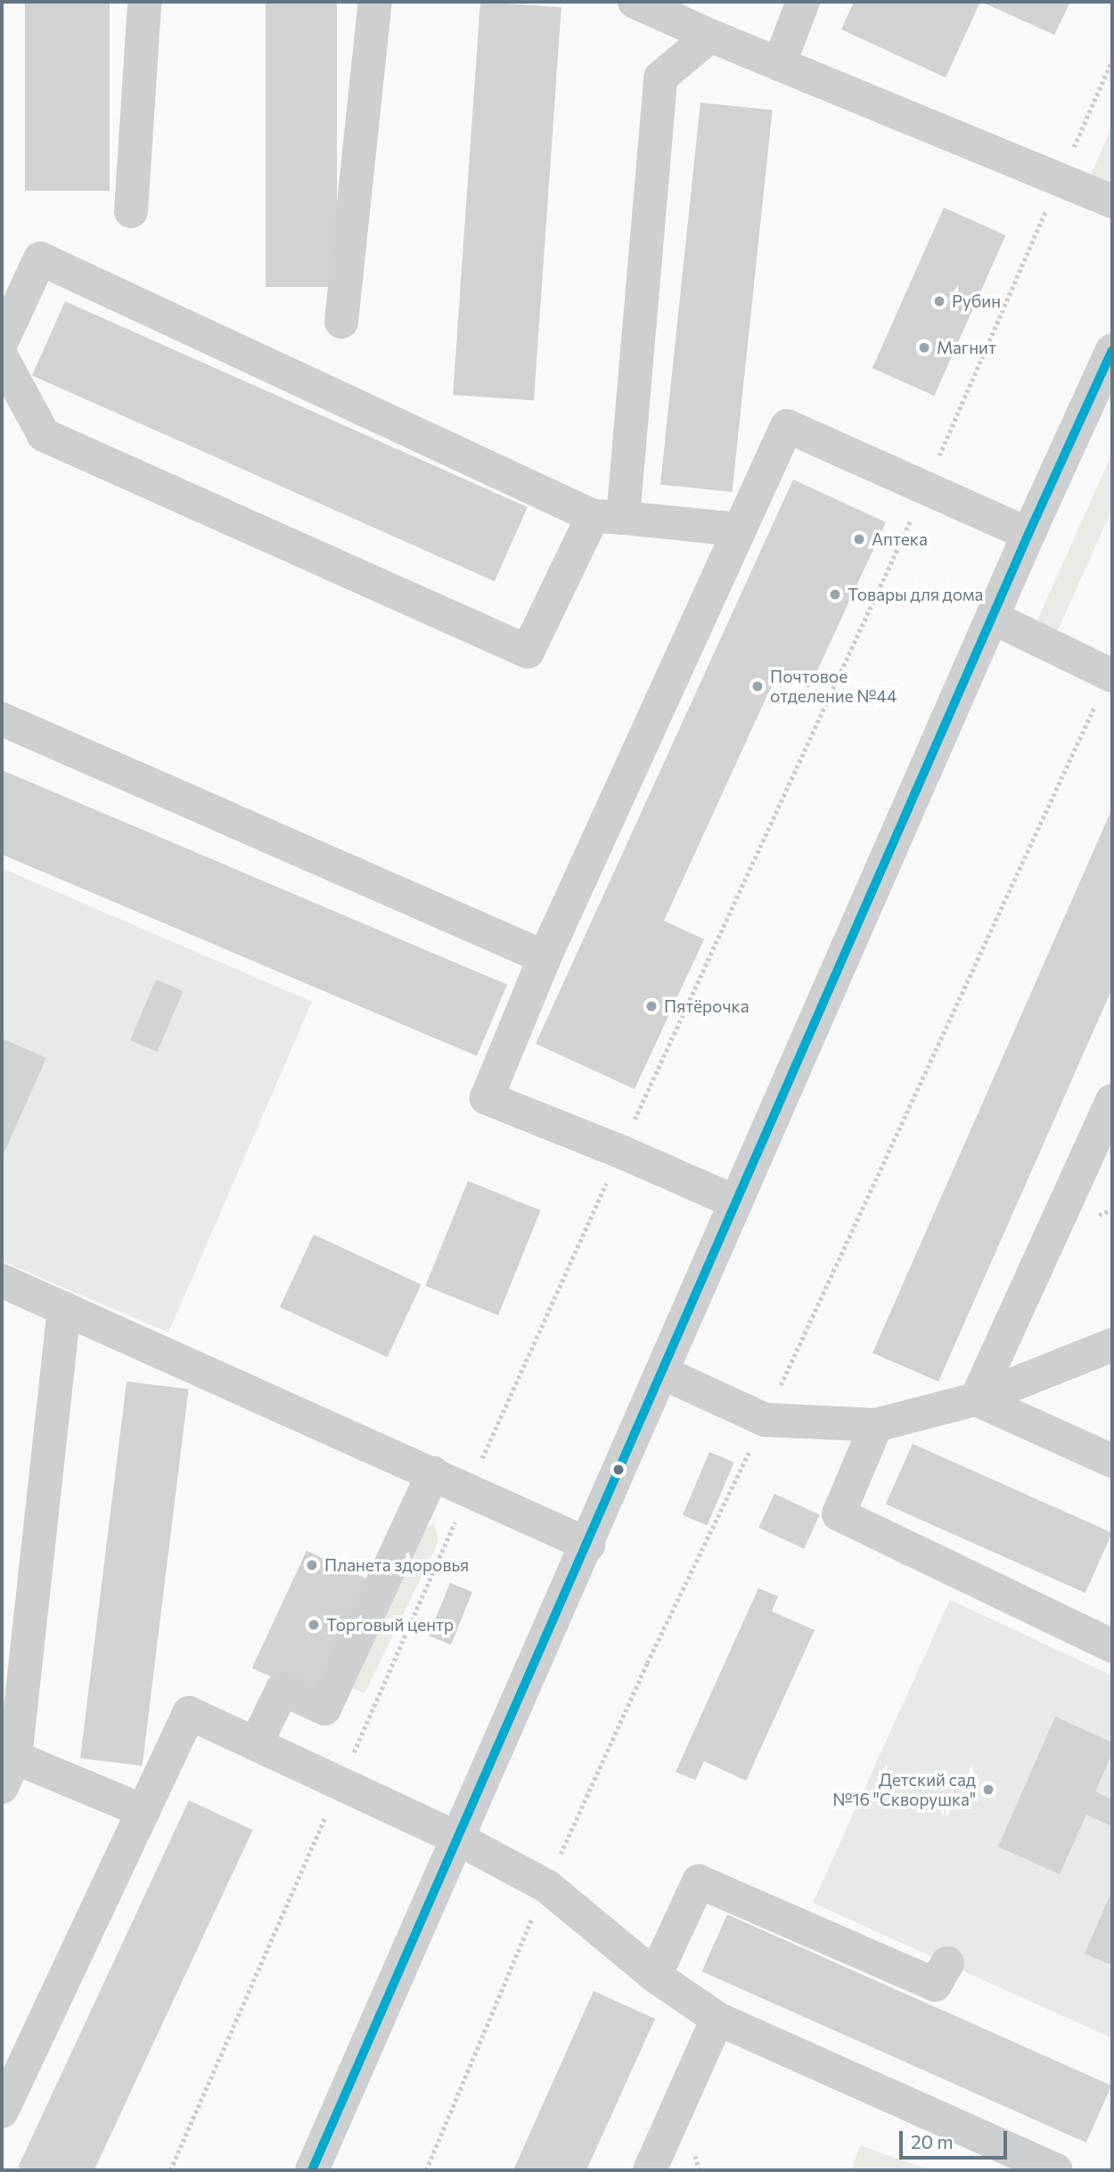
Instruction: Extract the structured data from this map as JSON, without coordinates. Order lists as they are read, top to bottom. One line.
{"places":["Рубин","Магнит","Аптека","Товары для дома","Почтовое отделение №44","Пятёрочка","Планета здоровья","Торговый центр","Детский сад №16 \"Скворушка\""],"scale_bar":"20 m"}
